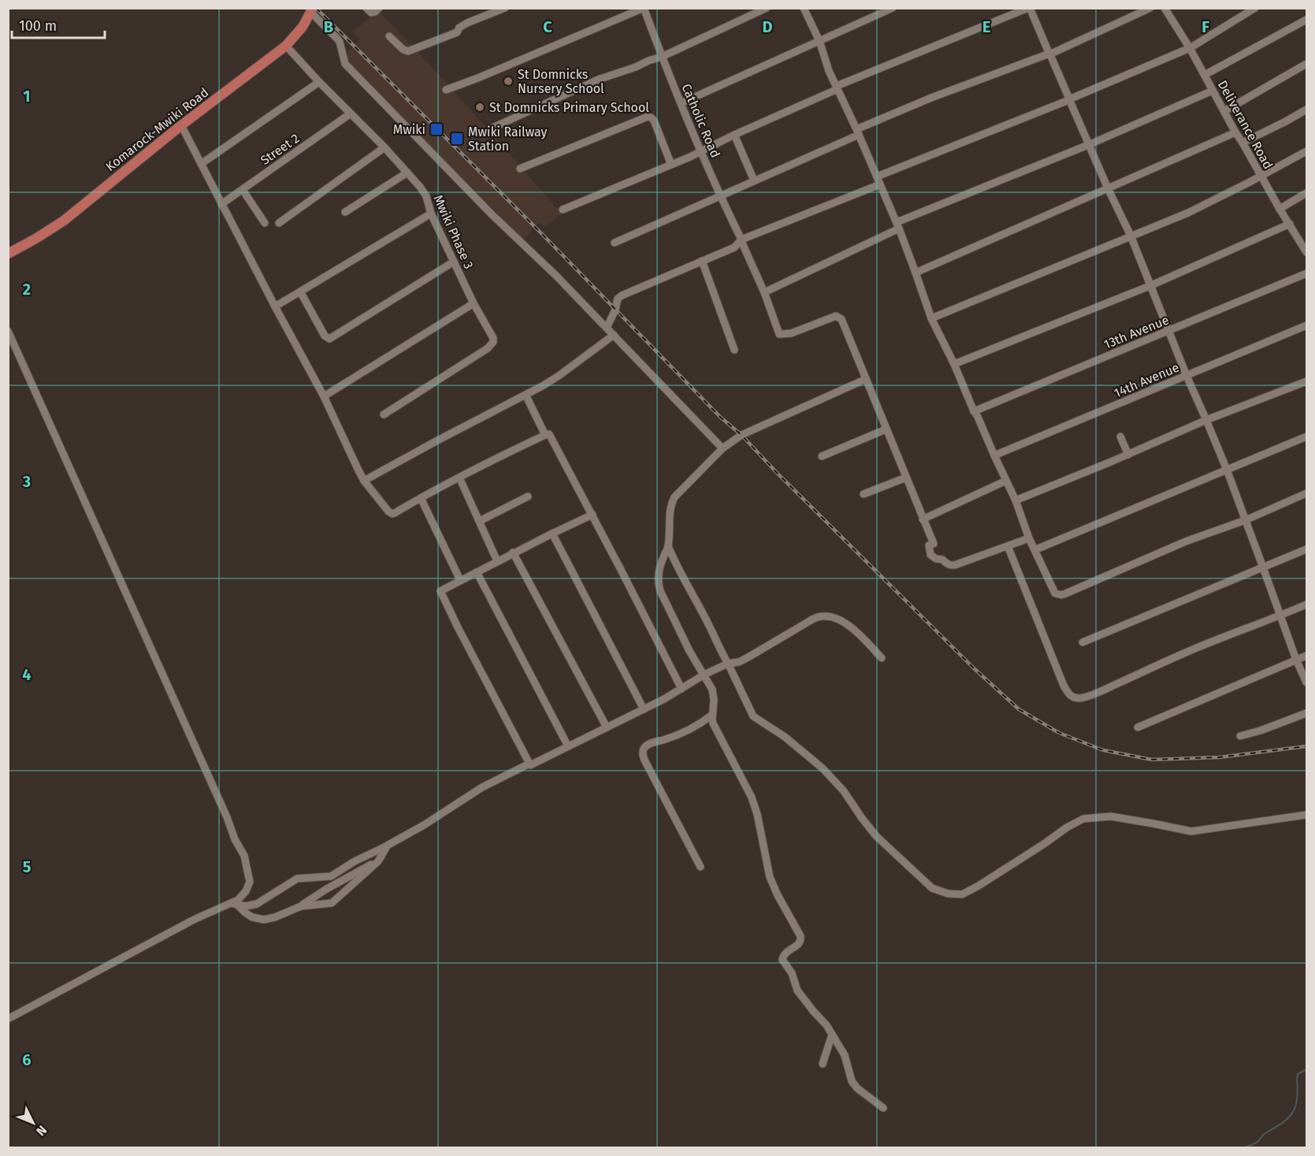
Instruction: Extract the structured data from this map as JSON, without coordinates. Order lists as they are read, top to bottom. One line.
{"streets":{"main road":["Komarock-Mwiki Road"],"street":["Catholic Road","Deliverance Road","Street 2","Mwiki Phase 3","13th Avenue","14th Avenue"]},"crossings":[["Komarock-Mwiki Road","Mwiki Phase 3"],["Street 2","Mwiki Phase 3"]],"places":{"other":["St Domnicks Nursery School","St Domnicks Primary School"],"transit":["Mwiki","Mwiki Railway Station"]},"scale_bar":"100 m","north":"bottom right","grid":{"columns":["B","C","D","E","F"],"rows":["1","2","3","4","5","6"]}}
